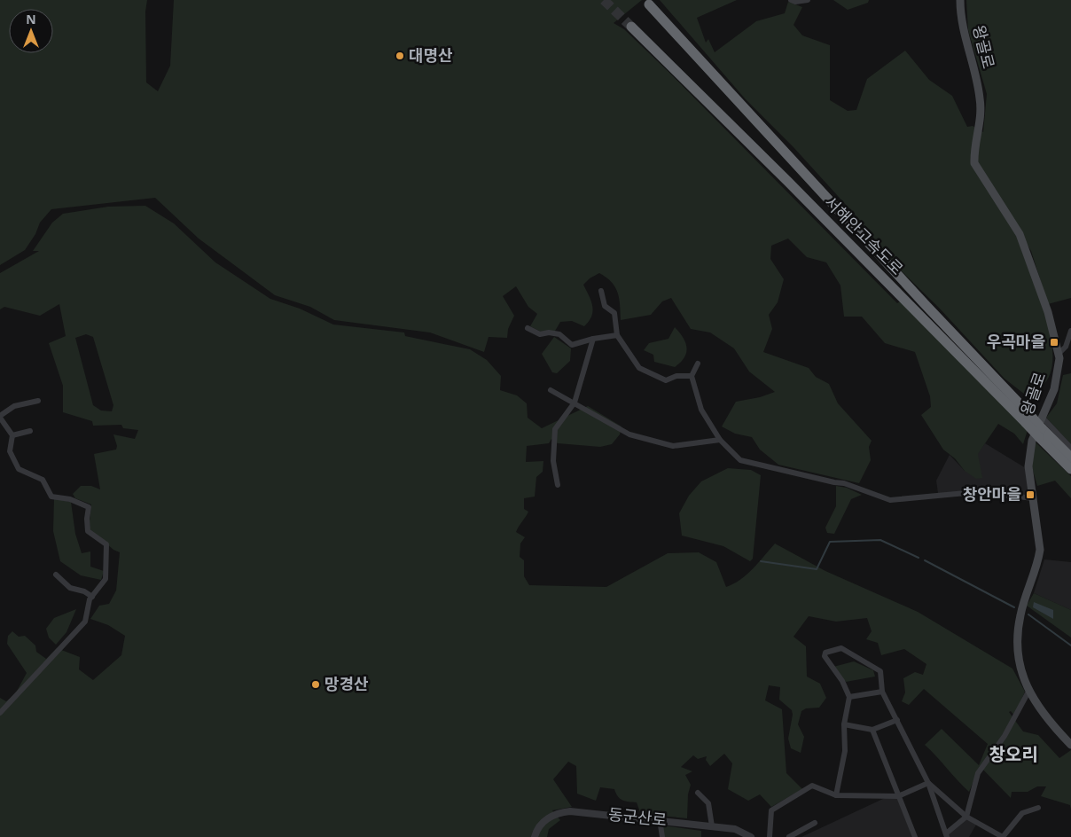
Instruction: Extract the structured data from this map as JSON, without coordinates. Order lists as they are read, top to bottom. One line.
{"streets":{"highway":["서해안고속도로"],"main road":["왕골로"],"street":["동군산로"]},"districts":["창오리"],"places":{"other":["대명산","망경산"],"transit":["우곡마을","창안마을"]},"north":"top"}
